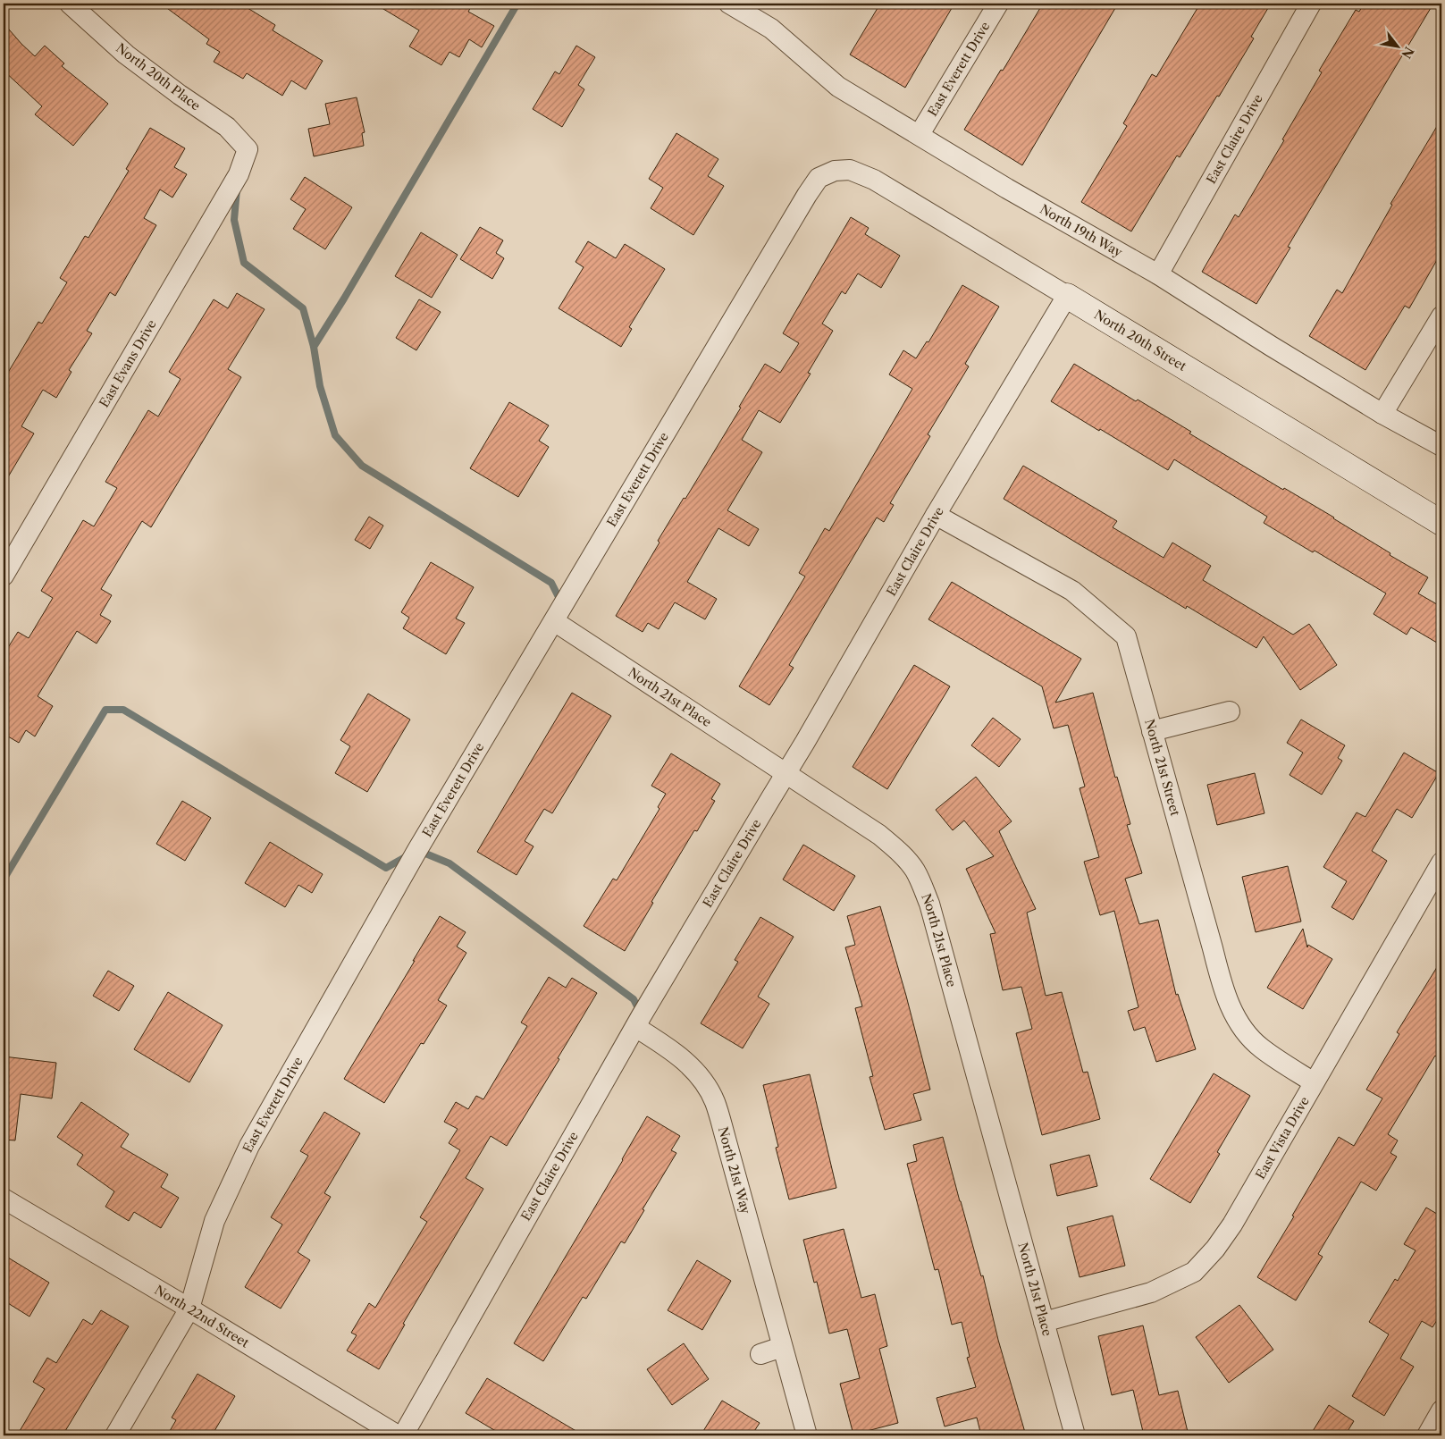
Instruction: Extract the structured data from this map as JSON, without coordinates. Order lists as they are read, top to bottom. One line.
{"streets":{"street":["East Everett Drive","North 20th Place","East Claire Drive","North 19th Way","North 20th Street","East Evans Drive","North 21st Place","North 21st Street","East Vista Drive","North 21st Way","North 22nd Street"]},"crossings":[["East Everett Drive","North 19th Way"],["East Everett Drive","North 20th Street"],["East Everett Drive","North 21st Place"],["East Everett Drive","North 22nd Street"],["North 20th Place","East Evans Drive"],["East Claire Drive","North 19th Way"],["East Claire Drive","North 20th Street"],["East Claire Drive","North 21st Place"],["East Claire Drive","North 21st Street"],["East Claire Drive","North 21st Way"],["North 21st Place","East Vista Drive"],["North 21st Street","East Vista Drive"]],"north":"bottom right"}
